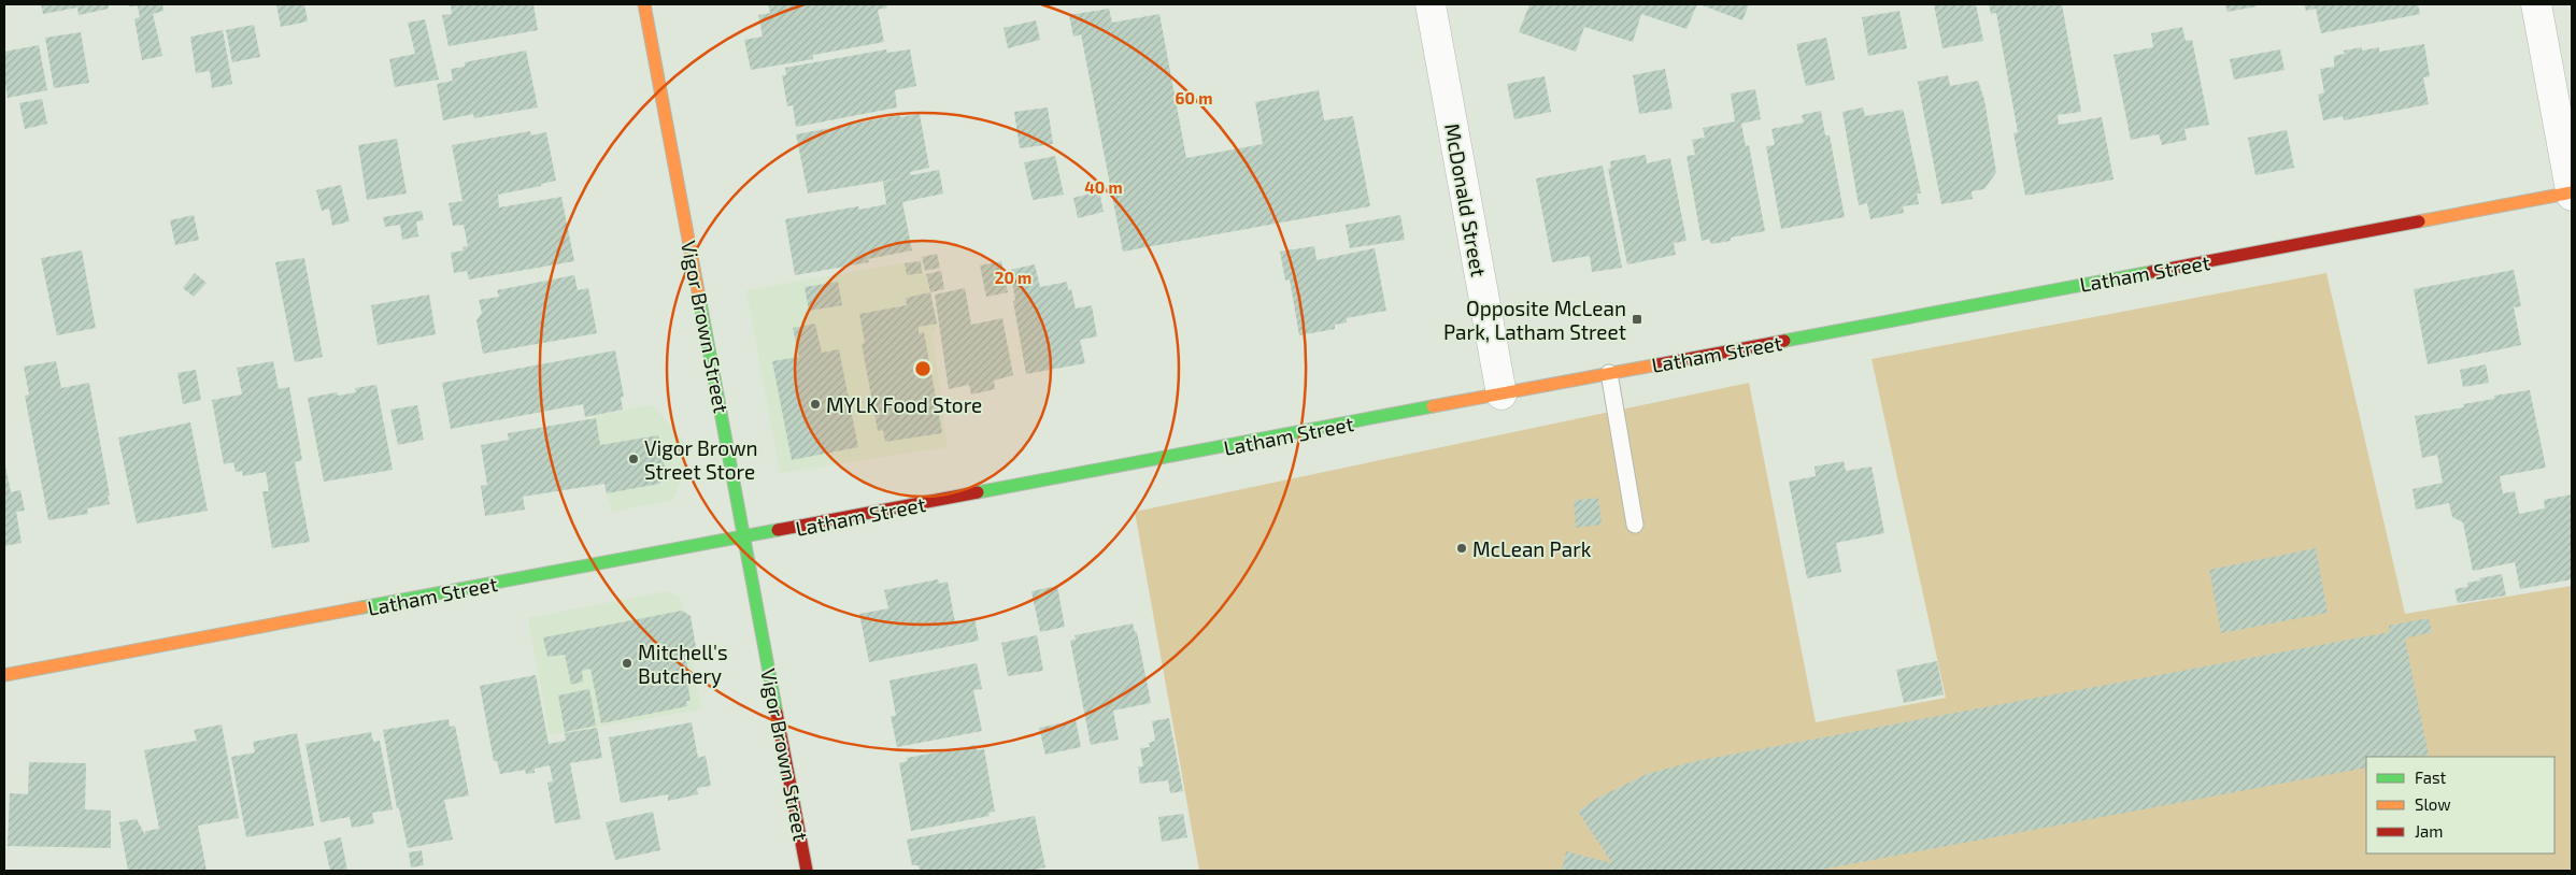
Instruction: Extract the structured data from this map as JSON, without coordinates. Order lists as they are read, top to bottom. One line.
{"streets":{"main road":["Latham Street","Vigor Brown Street"],"street":["McDonald Street"]},"crossings":[["McDonald Street","Latham Street"],["Latham Street","Vigor Brown Street"]],"places":{"transit":["Opposite McLean Park, Latham Street"],"other":["MYLK Food Store","Vigor Brown Street Store","McLean Park","Mitchell's Butchery"]},"legend":["Fast","Slow","Jam"],"rings":["60 m","40 m","20 m"]}
